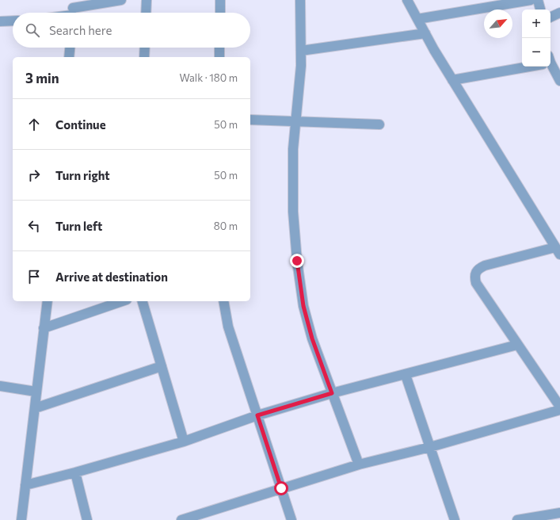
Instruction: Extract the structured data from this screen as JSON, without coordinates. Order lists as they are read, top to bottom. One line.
{"north":"top right","page":{"map_buttons":["+","−"],"search":"Search here","heading":["3 min","Walk · 180 m"],"list":[["Continue","50 m"],["Turn right","50 m"],["Turn left","80 m"],"Arrive at destination"]}}
